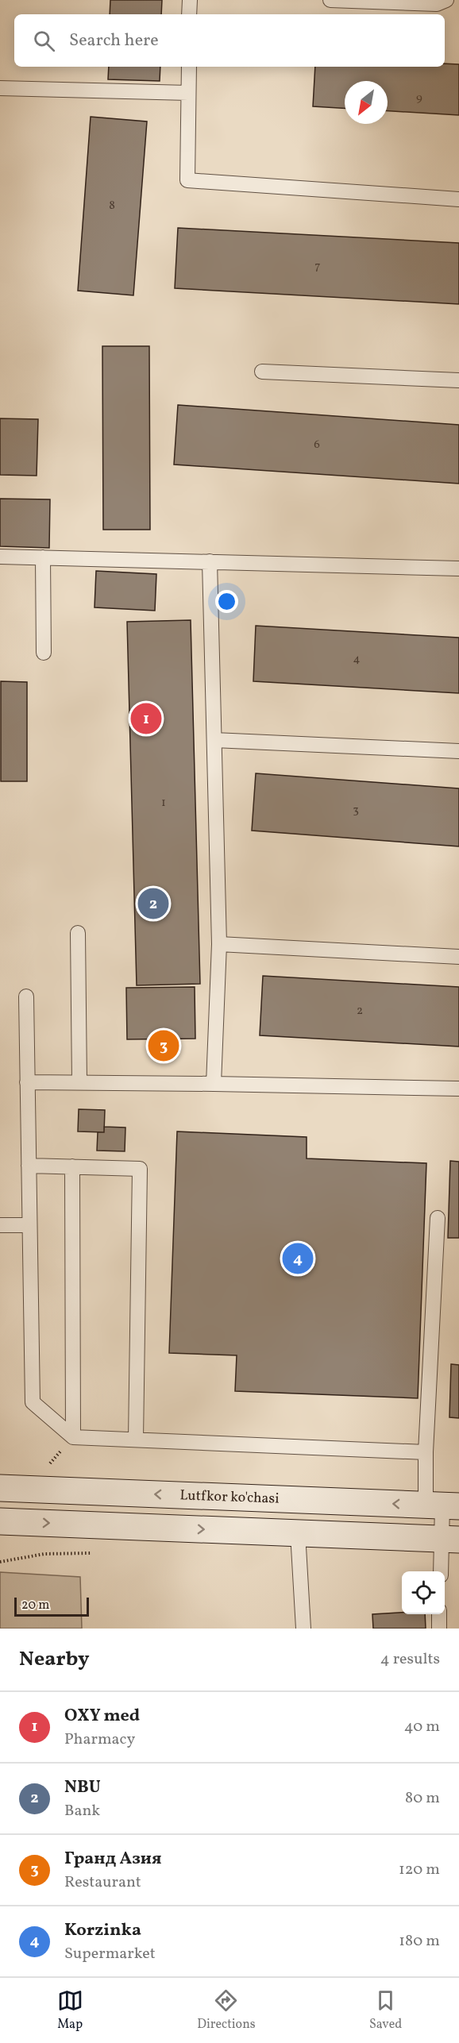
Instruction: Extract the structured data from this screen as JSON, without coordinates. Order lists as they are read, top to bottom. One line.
{"streets":{"main road":["Lutfkor ko'chasi"]},"house_numbers":["9","8","7","6","4","1","3","2"],"scale_bar":"20 m","north":"bottom left","page":{"search":"Search here","pins":["1","2","3","4"],"scale":"20 m","heading":["Nearby","4 results"],"list":[{"mark":"1","name":"OXY med","note":"Pharmacy","value":"40 m"},{"mark":"2","name":"NBU","note":"Bank","value":"80 m"},{"mark":"3","name":"Гранд Азия","note":"Restaurant","value":"120 m"},{"mark":"4","name":"Korzinka","note":"Supermarket","value":"180 m"}],"nav":["Map","Directions","Saved"]}}
